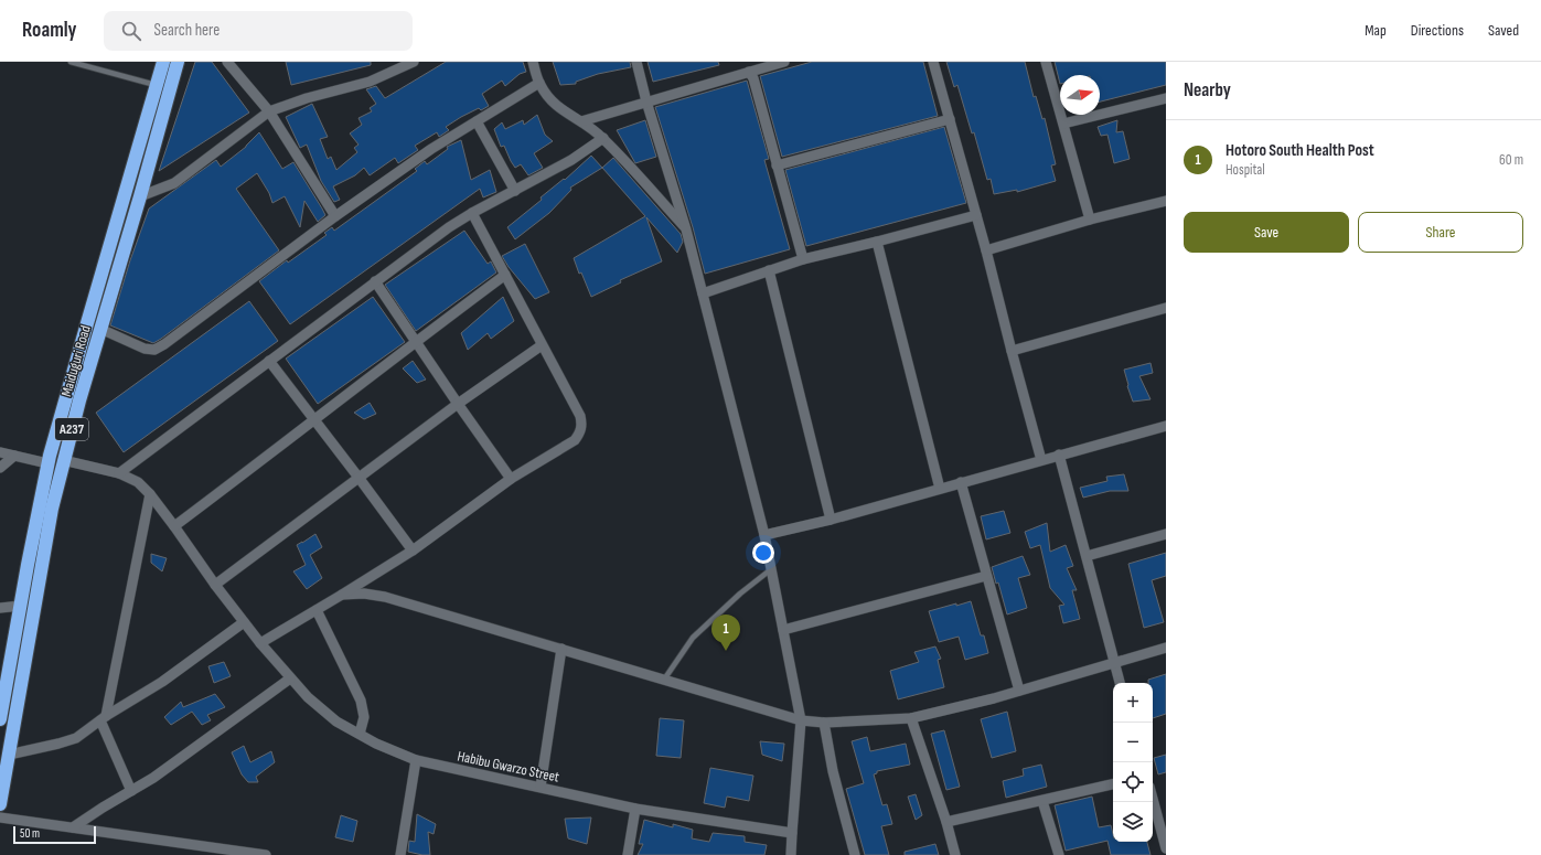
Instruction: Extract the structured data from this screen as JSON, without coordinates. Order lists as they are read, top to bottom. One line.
{"streets":{"highway":["Maiduguri Road","A237"],"street":["Habibu Gwarzo Street"]},"crossings":[["Maiduguri Road","Habibu Gwarzo Street"]],"scale_bar":"50 m","north":"right","page":{"header":"Roamly","search":"Search here","nav":["Map","Directions","Saved"],"heading":"Nearby","list":[{"mark":"1","name":"Hotoro South Health Post","note":"Hospital","value":"60 m"}],"buttons":["Save","Share"],"pins":"1","map_buttons":["+","−"],"scale":"50 m"}}
